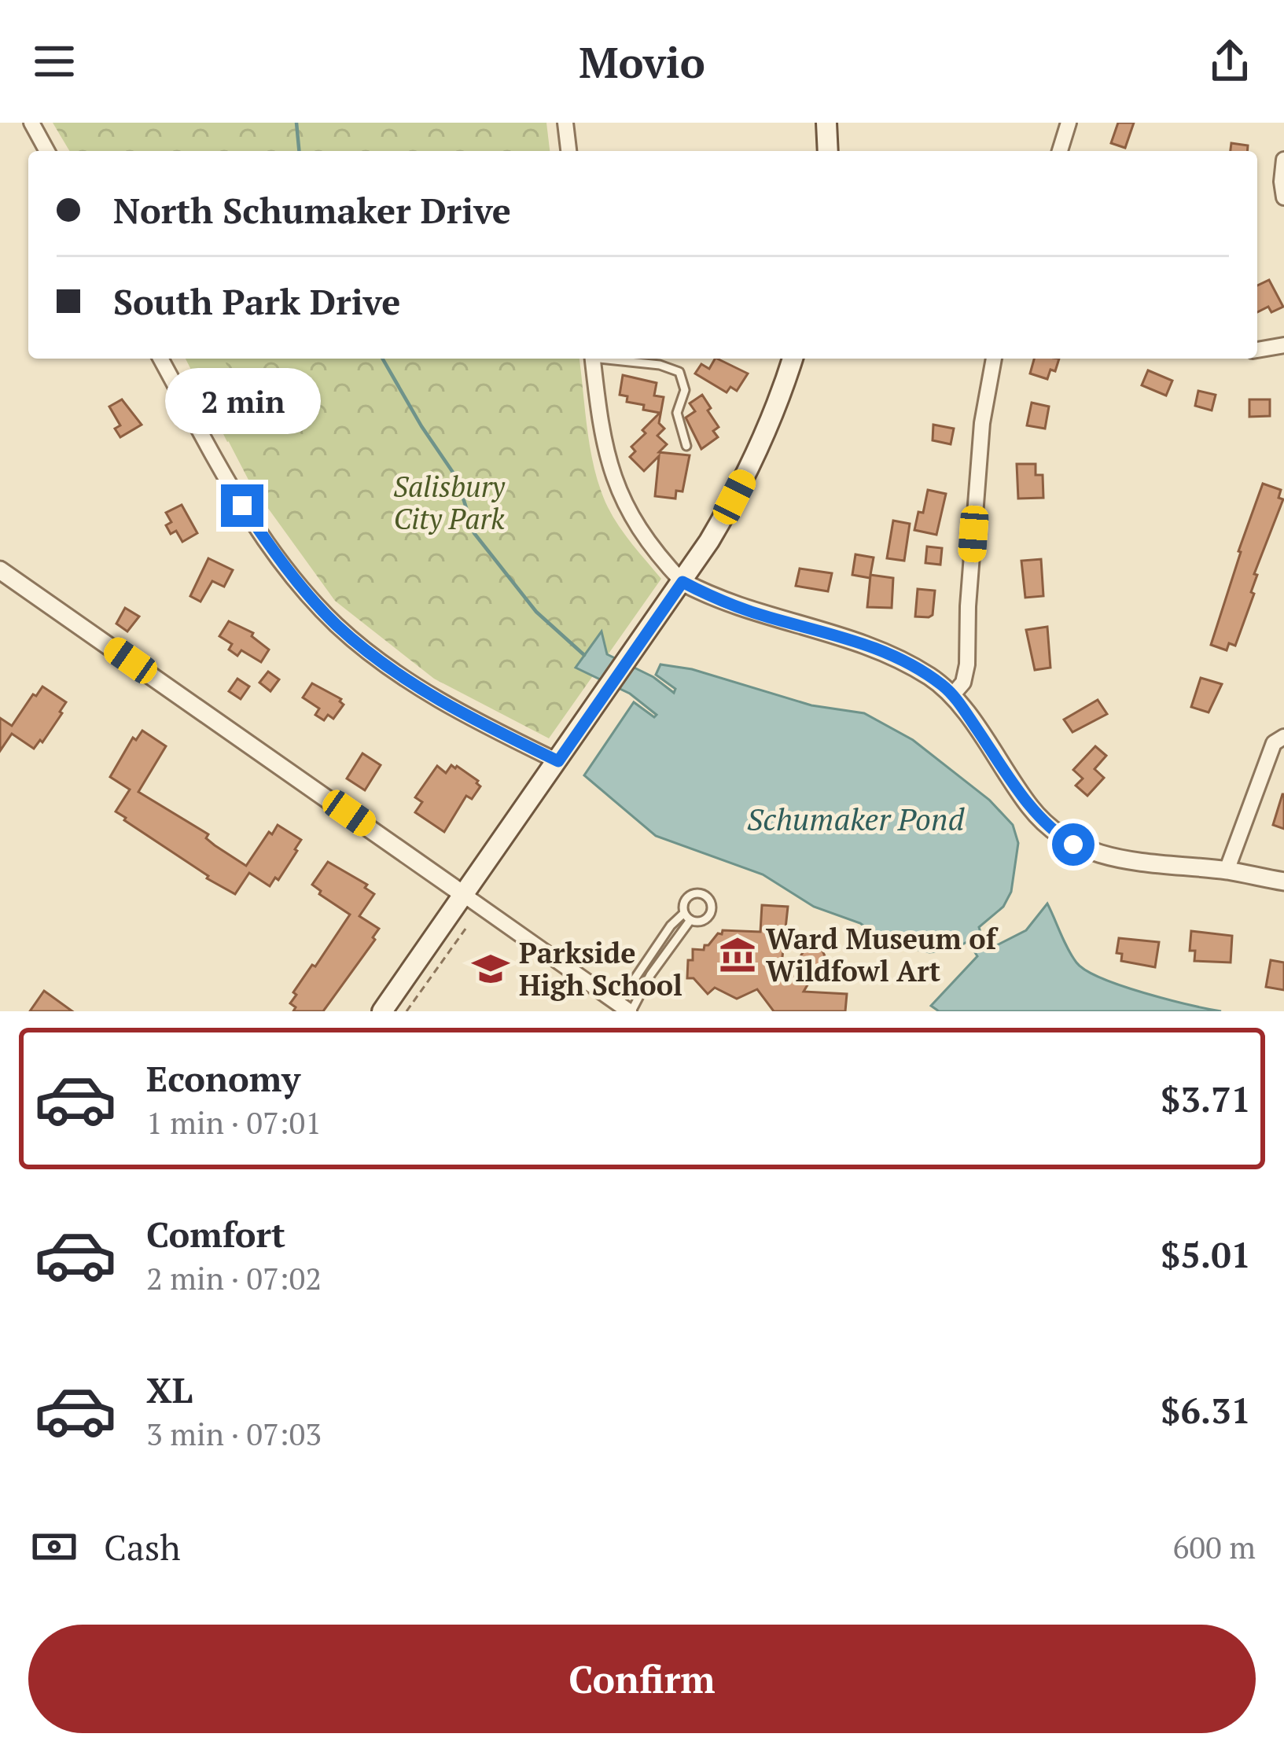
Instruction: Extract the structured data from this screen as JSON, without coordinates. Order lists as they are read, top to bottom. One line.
{"water":["Schumaker Pond"],"parks":["Salisbury City Park"],"places":{"museum":["Ward Museum of Wildfowl Art"],"school or university":["Parkside High School"]},"page":{"header":"Movio","banner":["North Schumaker Drive","South Park Drive"],"bubble":"2 min","list":[{"name":"Economy","note":"1 min · 07:01","value":"$3.71"},{"name":"Comfort","note":"2 min · 07:02","value":"$5.01"},{"name":"XL","note":"3 min · 07:03","value":"$6.31"}],"pay":["Cash","600 m"],"buttons":"Confirm"}}
